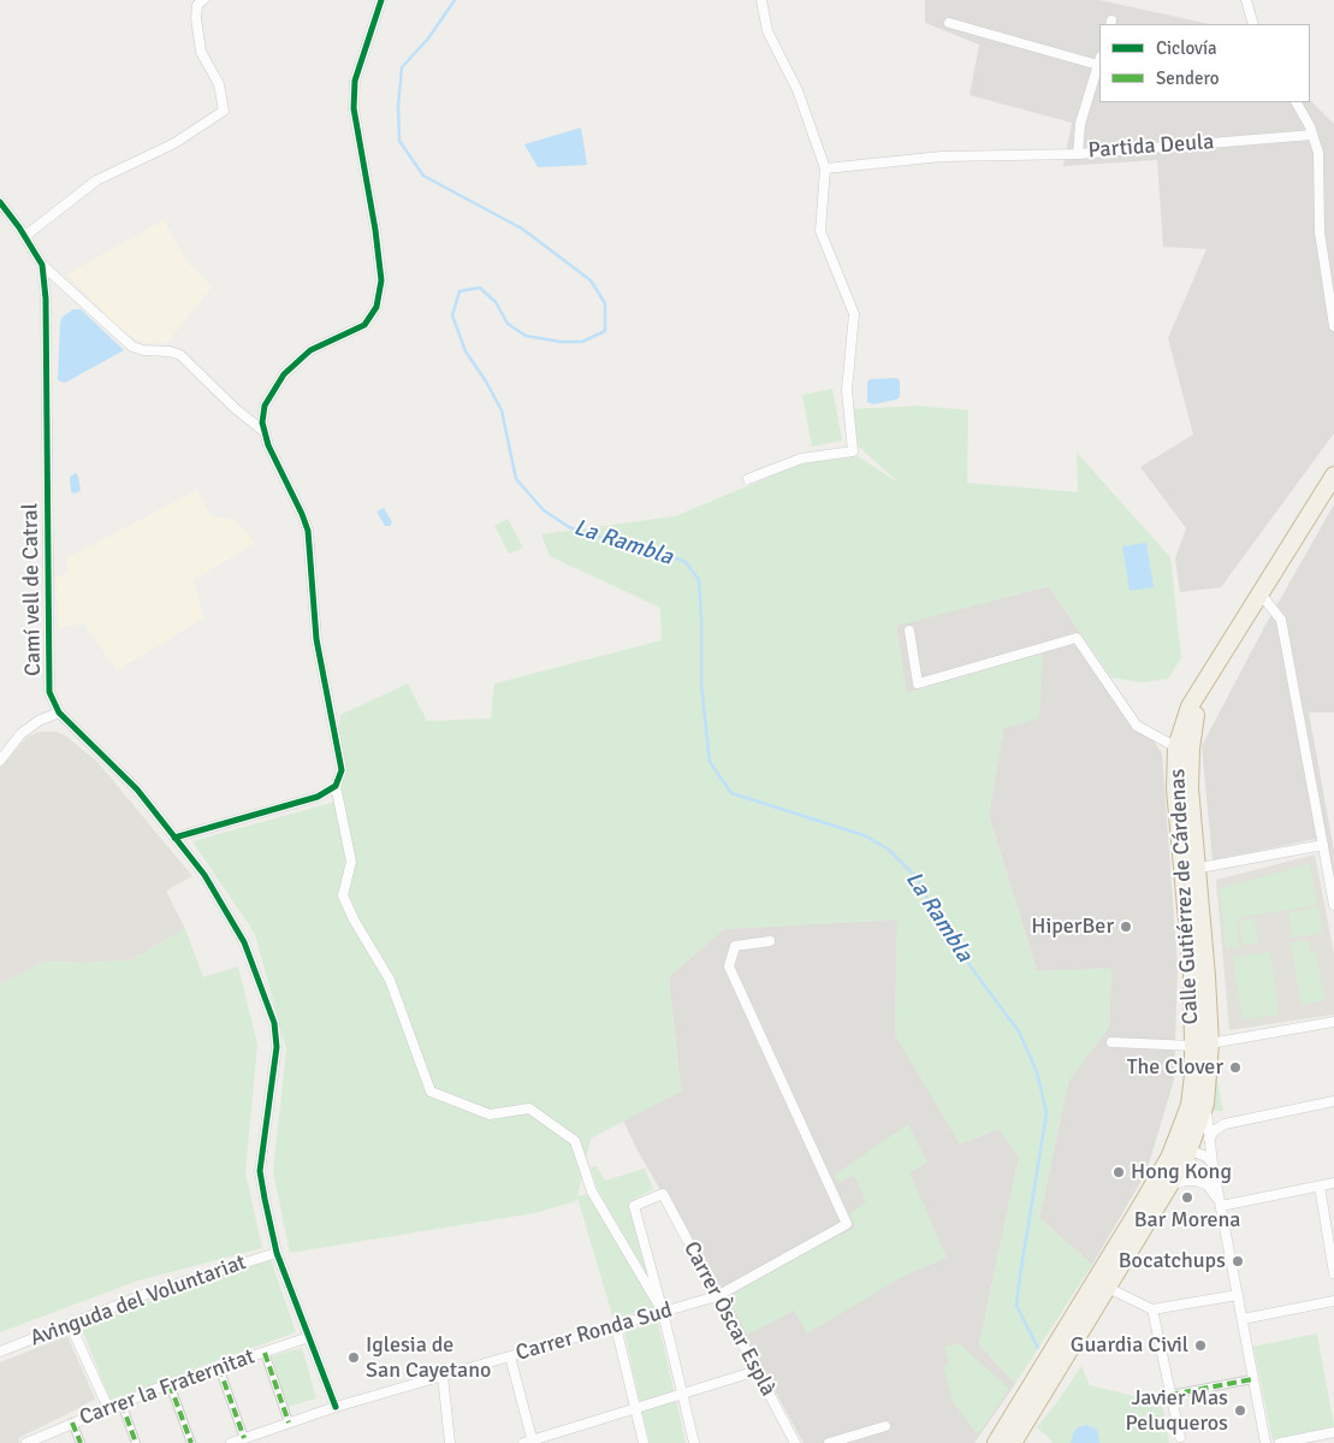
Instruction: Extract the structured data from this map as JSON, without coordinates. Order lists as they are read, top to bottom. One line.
{"streets":{"highway":["Calle Gutiérrez de Cárdenas"],"street":["Partida Deula","Camí vell de Catral","Avinguda del Voluntariat","Carrer Òscar Esplà","Carrer Ronda Sud","Carrer la Fraternitat"]},"crossings":[["Camí vell de Catral","Avinguda del Voluntariat"],["Camí vell de Catral","Carrer Ronda Sud"],["Camí vell de Catral","Carrer la Fraternitat"],["Carrer Òscar Esplà","Carrer Ronda Sud"]],"water":["La Rambla"],"places":["HiperBer","The Clover","Hong Kong","Bar Morena","Bocatchups","Guardia Civil","Iglesia de San Cayetano","Javier Mas Peluqueros"],"legend":["Ciclovía","Sendero"]}
